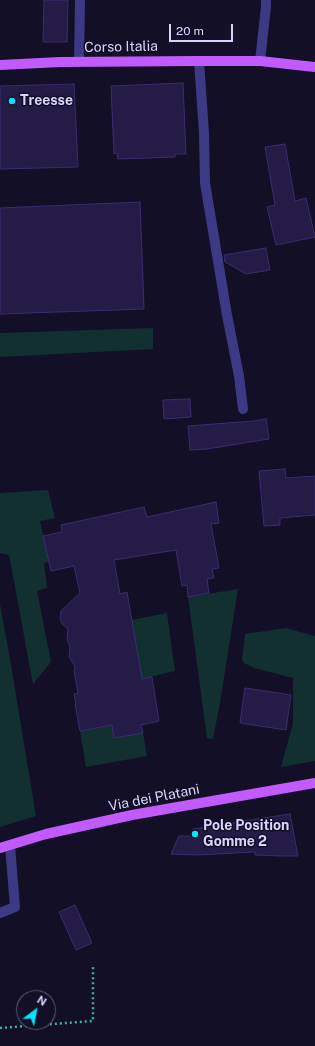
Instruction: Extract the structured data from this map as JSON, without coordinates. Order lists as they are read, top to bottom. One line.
{"streets":{"main road":["Corso Italia","Via dei Platani"]},"places":["Treesse","Pole Position Gomme 2"],"scale_bar":"20 m","north":"top right"}
